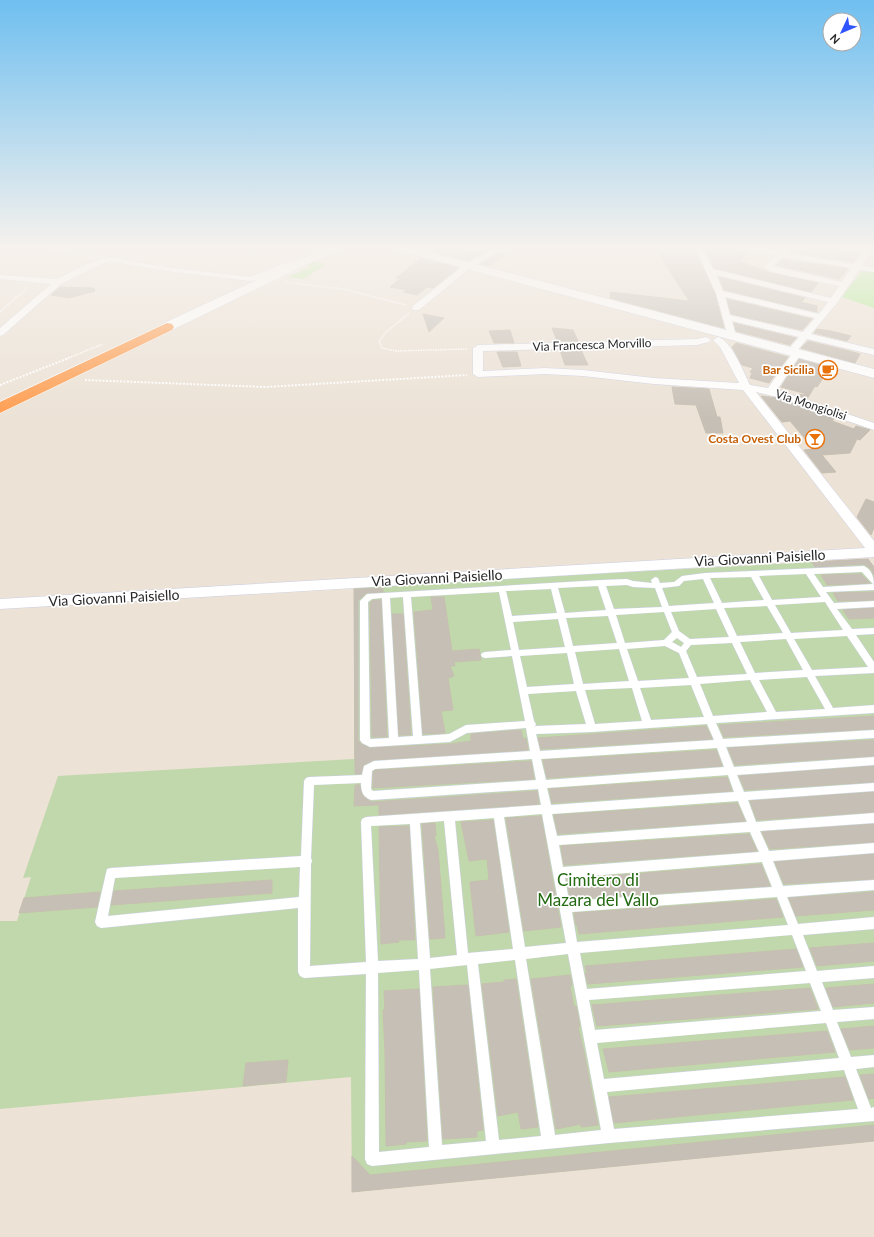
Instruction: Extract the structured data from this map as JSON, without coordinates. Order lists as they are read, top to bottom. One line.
{"streets":{"street":["Via Francesca Morvillo","Via Mongiolisi","Via Giovanni Paisiello"]},"parks":["Cimitero di Mazara del Vallo"],"places":{"cafe":["Bar Sicilia"],"bar":["Costa Ovest Club"]},"north":"bottom left"}
